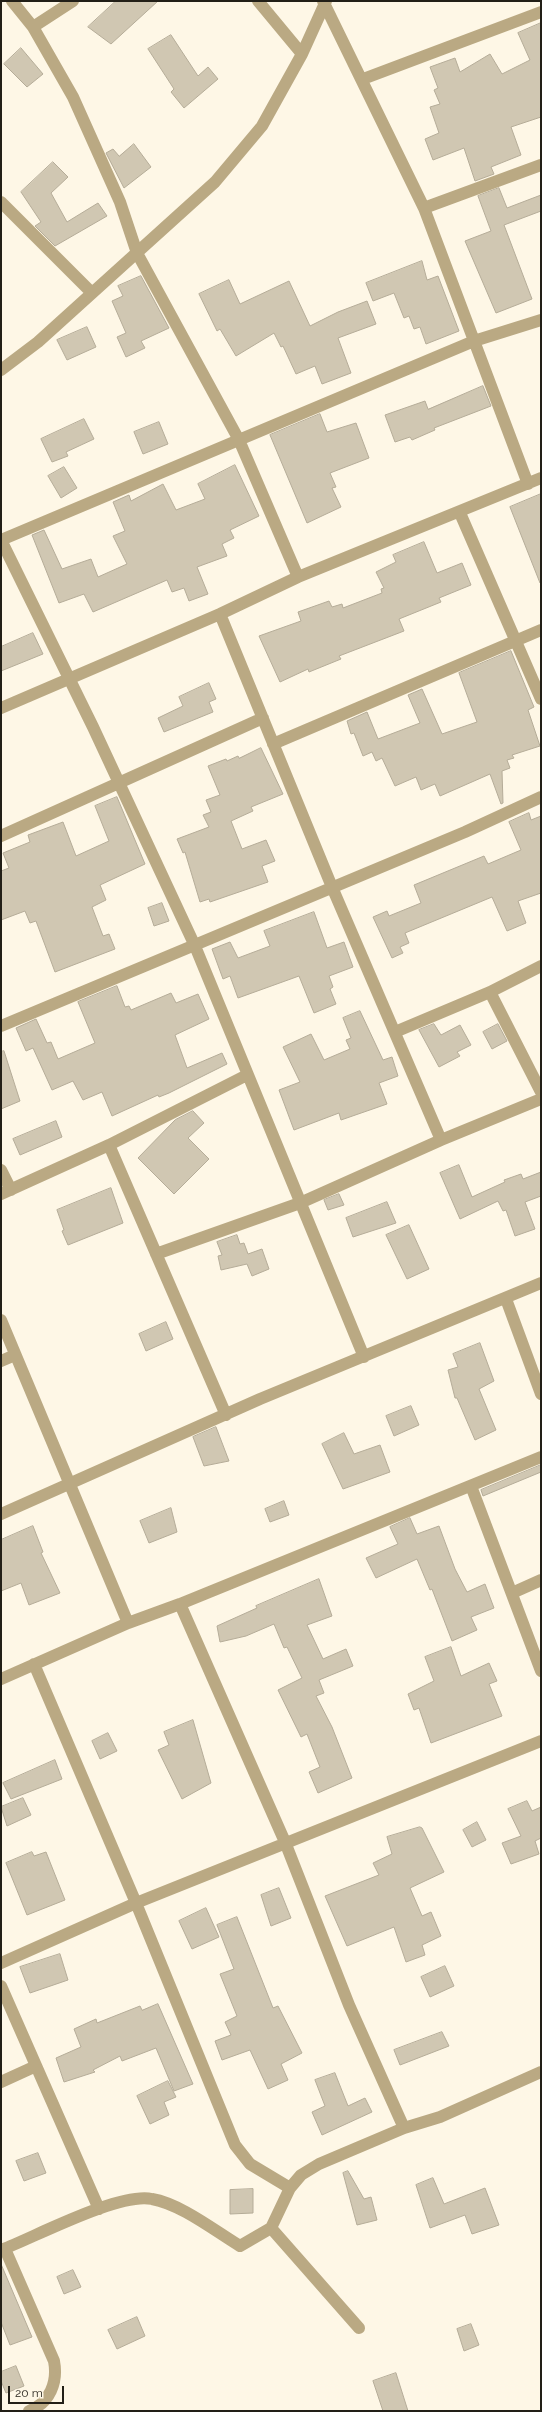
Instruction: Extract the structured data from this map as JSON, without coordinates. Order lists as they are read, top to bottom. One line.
{"scale_bar":"20 m"}
